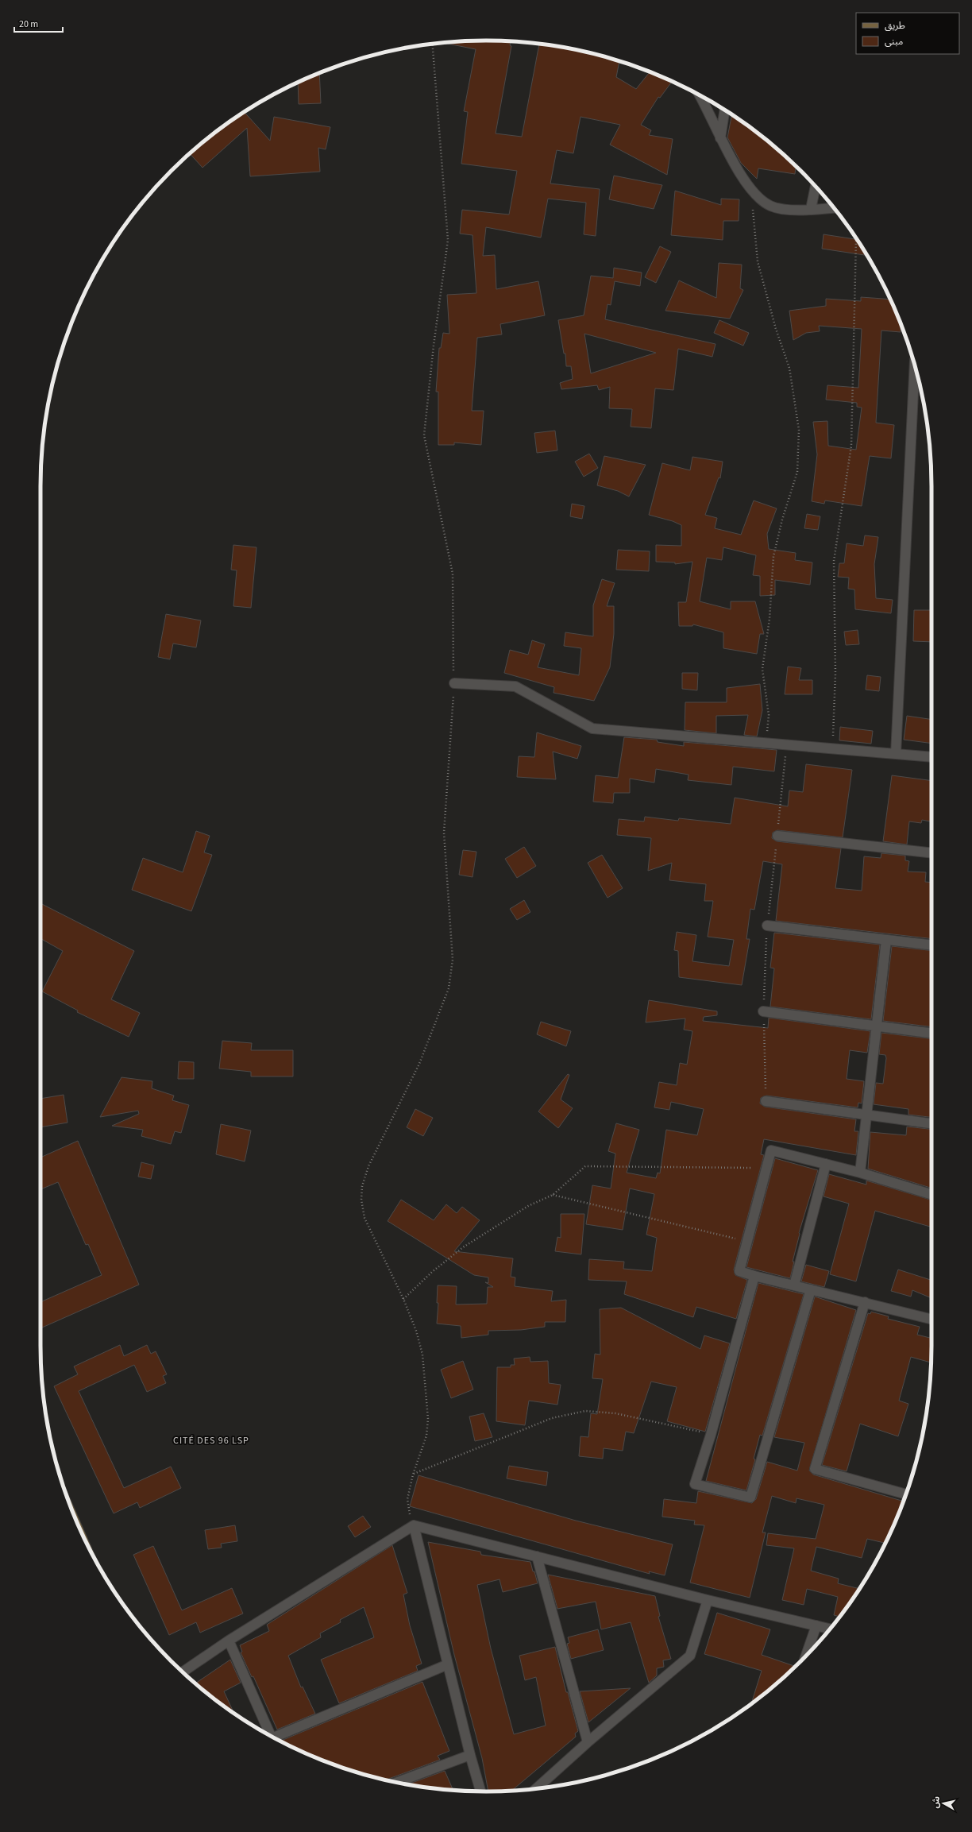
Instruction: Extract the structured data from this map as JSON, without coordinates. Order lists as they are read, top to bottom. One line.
{"districts":["CITÉ DES 96 LSP"],"legend":["طريق","مبنى"],"scale_bar":"20 m","north":"left"}
